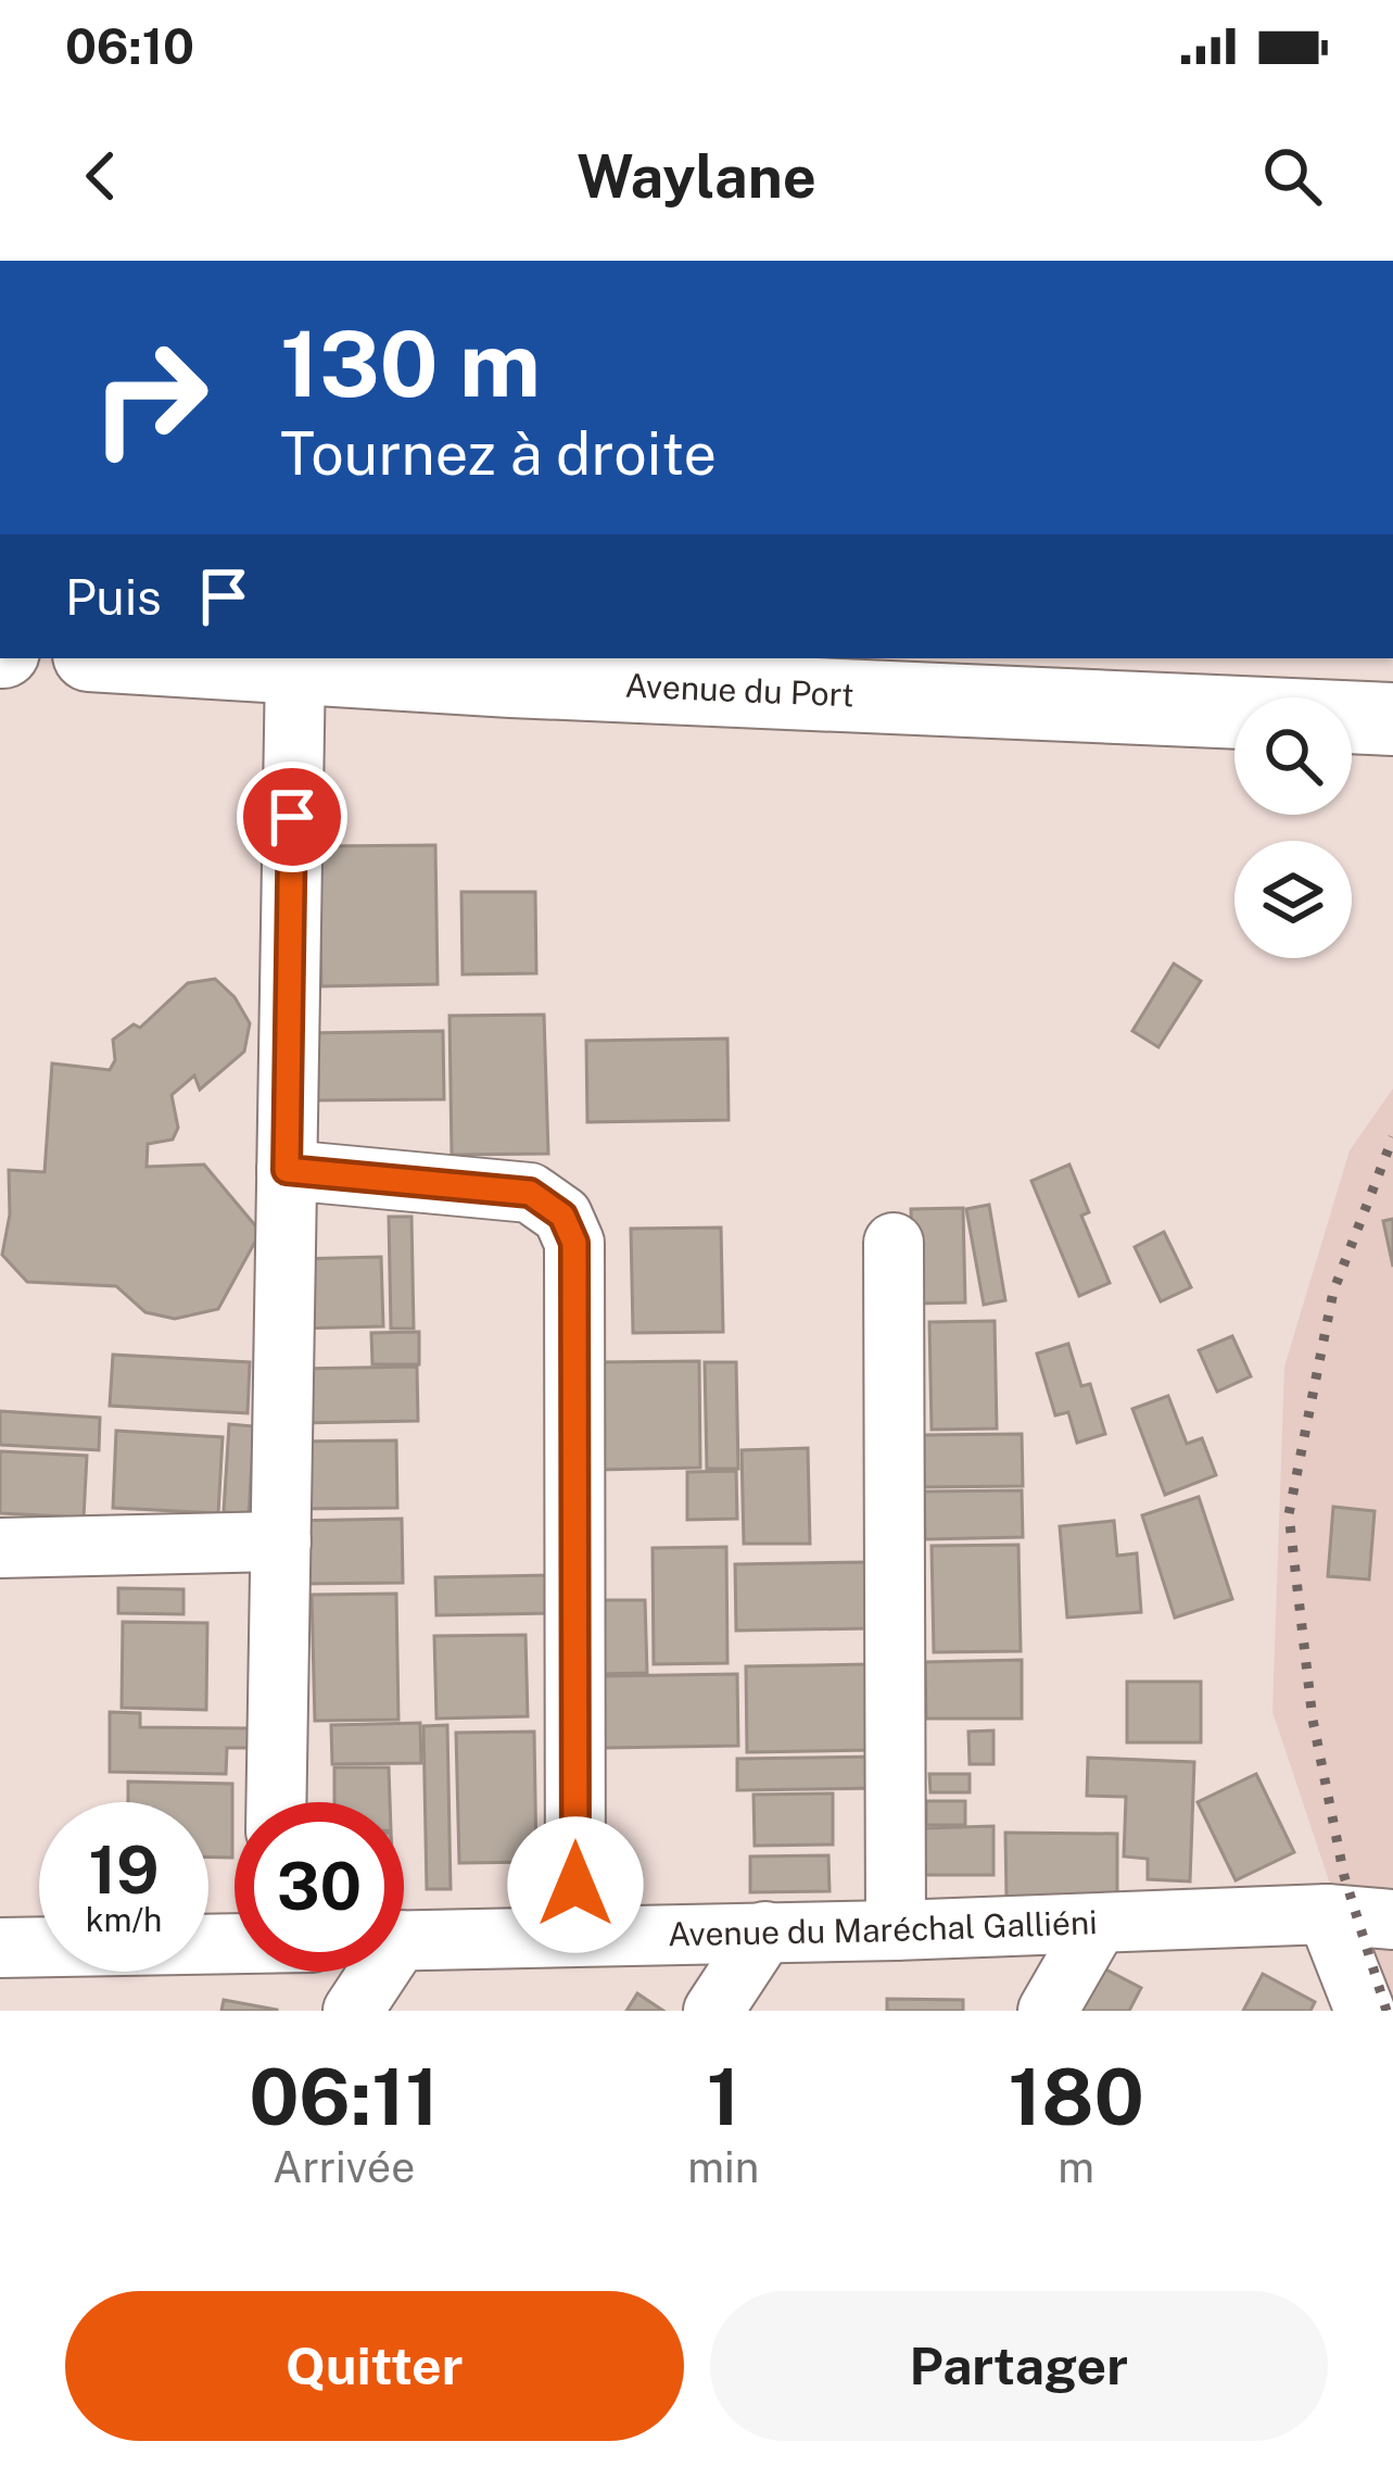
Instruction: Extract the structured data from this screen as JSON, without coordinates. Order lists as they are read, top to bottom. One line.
{"streets":{"main road":["Avenue du Port"],"street":["Avenue du Maréchal Galliéni"]},"page":{"status":"06:10","header":"Waylane","turn":["130 m","Tournez à droite"],"then":"Puis","speed":"19 km/h","limit":"30","eta":["06:11","Arrivée","1","min","180","m"],"buttons":["Quitter","Partager"]}}
